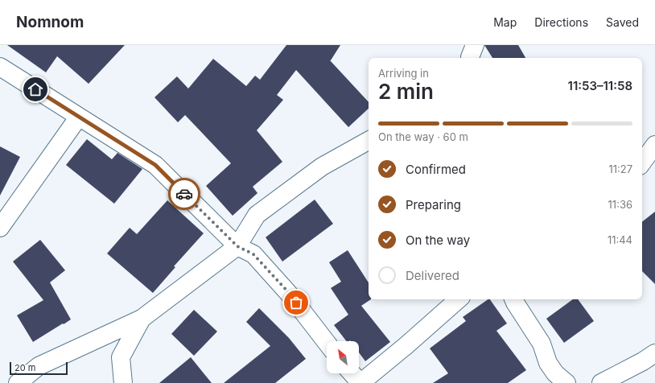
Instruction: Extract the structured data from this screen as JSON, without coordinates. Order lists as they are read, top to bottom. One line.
{"scale_bar":"20 m","north":"top left","page":{"header":"Nomnom","nav":["Map","Directions","Saved"],"heading":["2 min","Arriving in","11:53–11:58"],"bar":"On the way · 60 m","list":[["Confirmed","11:27"],["Preparing","11:36"],["On the way","11:44"],"Delivered"],"scale":"20 m"}}
